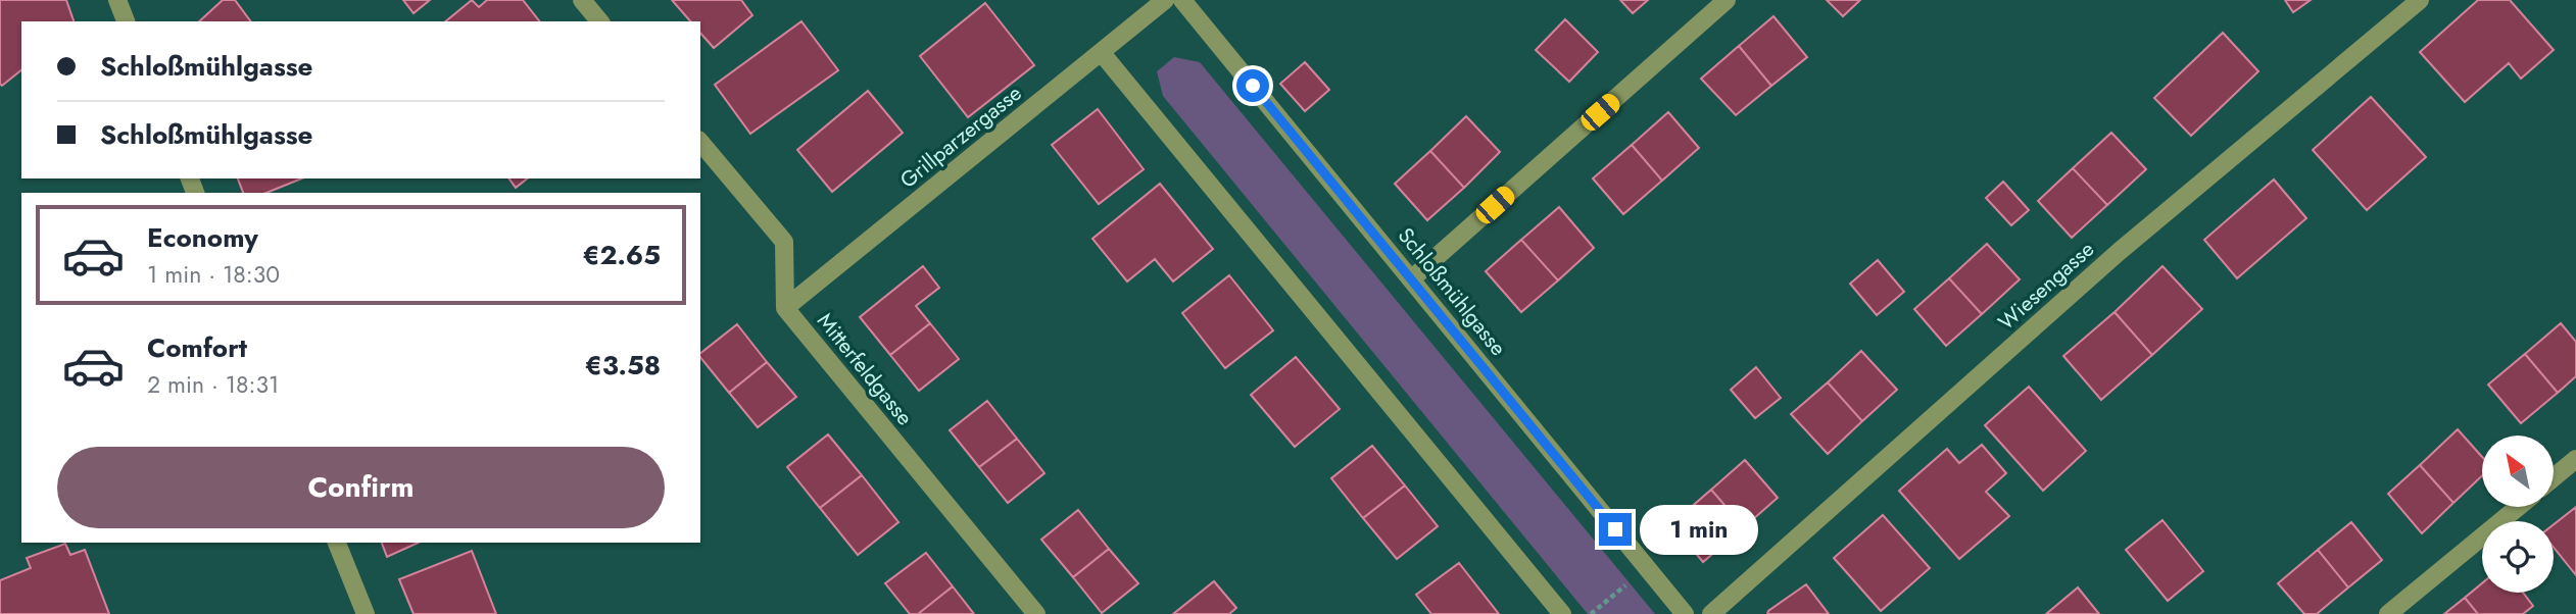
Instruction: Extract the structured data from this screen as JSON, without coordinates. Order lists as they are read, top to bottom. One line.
{"streets":{"street":["Grillparzergasse","Wiesengasse","Schloßmühlgasse","Mitterfeldgasse"]},"crossings":[["Grillparzergasse","Mitterfeldgasse"]],"north":"top left","page":{"banner":["Schloßmühlgasse","Schloßmühlgasse"],"list":[{"name":"Economy","note":"1 min · 18:30","value":"€2.65"},{"name":"Comfort","note":"2 min · 18:31","value":"€3.58"}],"buttons":"Confirm","bubble":"1 min"}}
